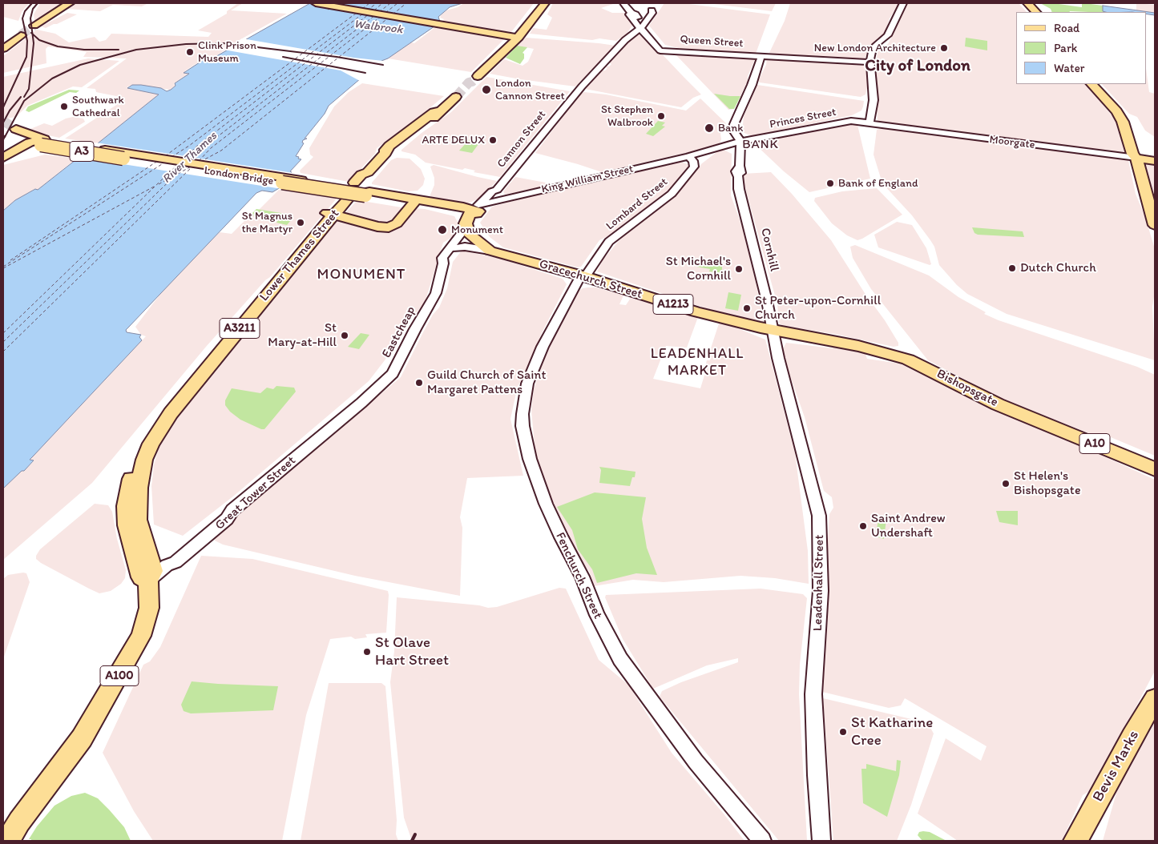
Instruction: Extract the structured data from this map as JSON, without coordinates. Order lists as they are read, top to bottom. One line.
{"streets":{"main road":["Moorgate","A3","London Bridge","King William Street","Lower Thames Street","Gracechurch Street","A1213","A3211","Bishopsgate","A10","A100","Bevis Marks"],"street":["Queen Street","Princes Street","Cannon Street","Lombard Street","Cornhill","Eastcheap","Great Tower Street","Fenchurch Street","Leadenhall Street"]},"crossings":[["Queen Street","Cannon Street"],["Princes Street","Moorgate"],["Princes Street","Cornhill"],["Cannon Street","King William Street"],["Cannon Street","Gracechurch Street"],["Cannon Street","Eastcheap"],["A3","London Bridge"],["London Bridge","King William Street"],["King William Street","Lombard Street"],["King William Street","Gracechurch Street"],["King William Street","Eastcheap"],["Lombard Street","Gracechurch Street"],["Lombard Street","Fenchurch Street"],["Cornhill","Gracechurch Street"],["Cornhill","Bishopsgate"],["Cornhill","Leadenhall Street"],["Lower Thames Street","Great Tower Street"],["Lower Thames Street","A100"],["Gracechurch Street","Eastcheap"],["Gracechurch Street","Bishopsgate"],["Gracechurch Street","Fenchurch Street"],["Gracechurch Street","Leadenhall Street"],["Eastcheap","Great Tower Street"],["Bishopsgate","Leadenhall Street"],["Great Tower Street","A100"]],"districts":["City of London","BANK","MONUMENT","LEADENHALL MARKET"],"water":["Walbrook","River Thames"],"places":["New London Architecture","Clink Prison Museum","London Cannon Street","Southwark Cathedral","St Stephen Walbrook","Bank","ARTE DELUX","Bank of England","St Magnus the Martyr","Monument","Dutch Church","St Michael's Cornhill","St Peter-upon-Cornhill Church","St Mary-at-Hill","Guild Church of Saint Margaret Pattens","St Helen's Bishopsgate","Saint Andrew Undershaft","St Olave Hart Street","St Katharine Cree"],"legend":["Road","Park","Water"]}
